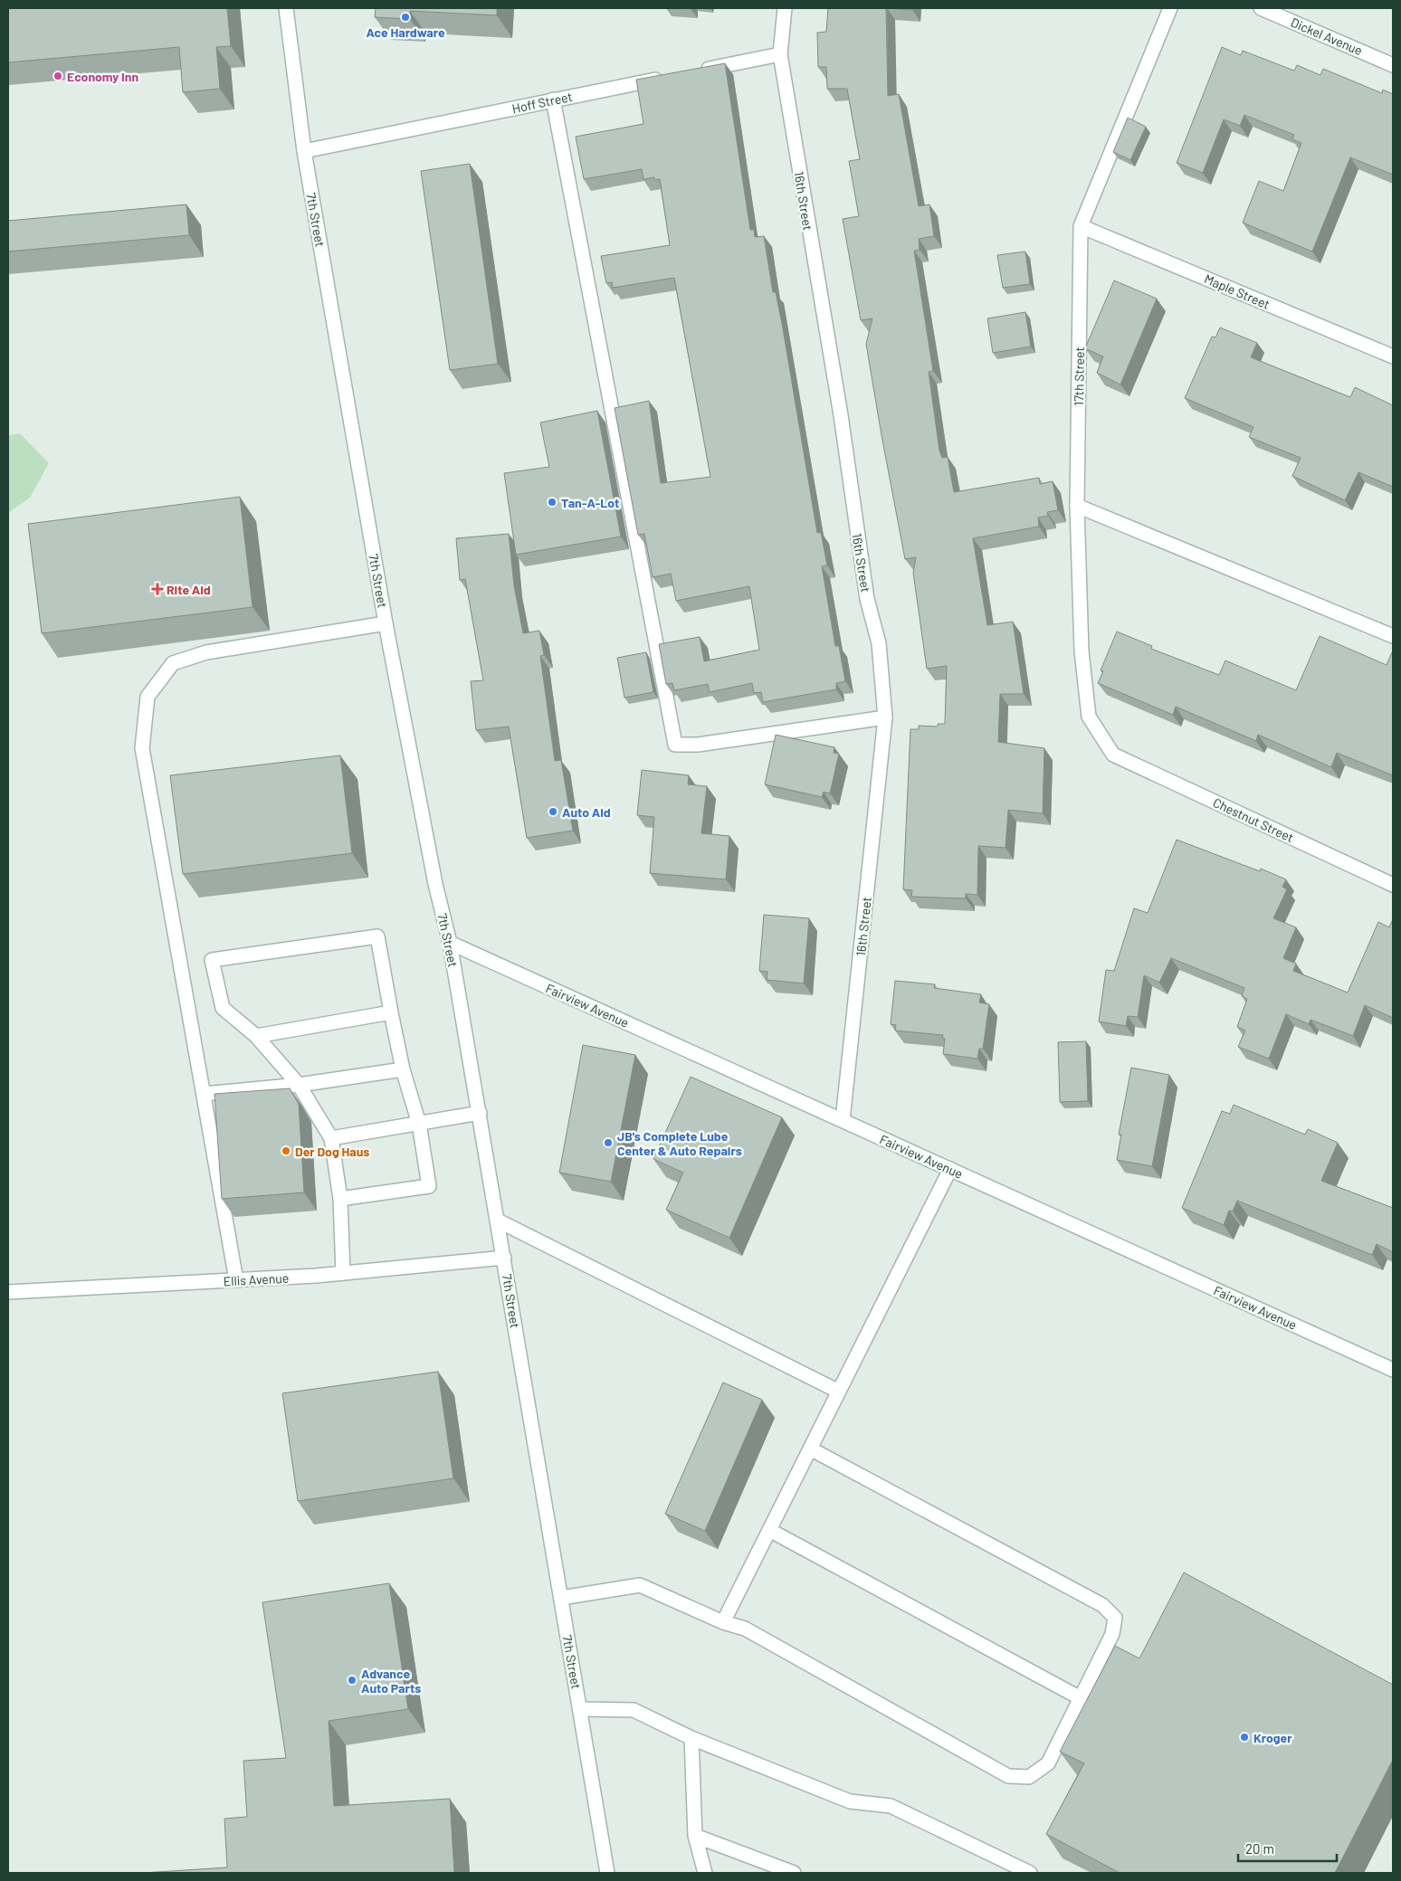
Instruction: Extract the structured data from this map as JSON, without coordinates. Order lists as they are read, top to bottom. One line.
{"streets":{"street":["Dickel Avenue","Hoff Street","16th Street","7th Street","Maple Street","17th Street","Chestnut Street","Fairview Avenue","Ellis Avenue"]},"crossings":[["Hoff Street","7th Street"],["16th Street","Fairview Avenue"],["7th Street","Fairview Avenue"],["7th Street","Ellis Avenue"],["Maple Street","17th Street"],["17th Street","Chestnut Street"]],"places":{"other":["Ace Hardware","Economy Inn","Tan-A-Lot","Auto Aid","JB's Complete Lube Center & Auto Repairs","Der Dog Haus","Advance Auto Parts","Kroger"],"health":["Rite Aid"]},"scale_bar":"20 m"}
